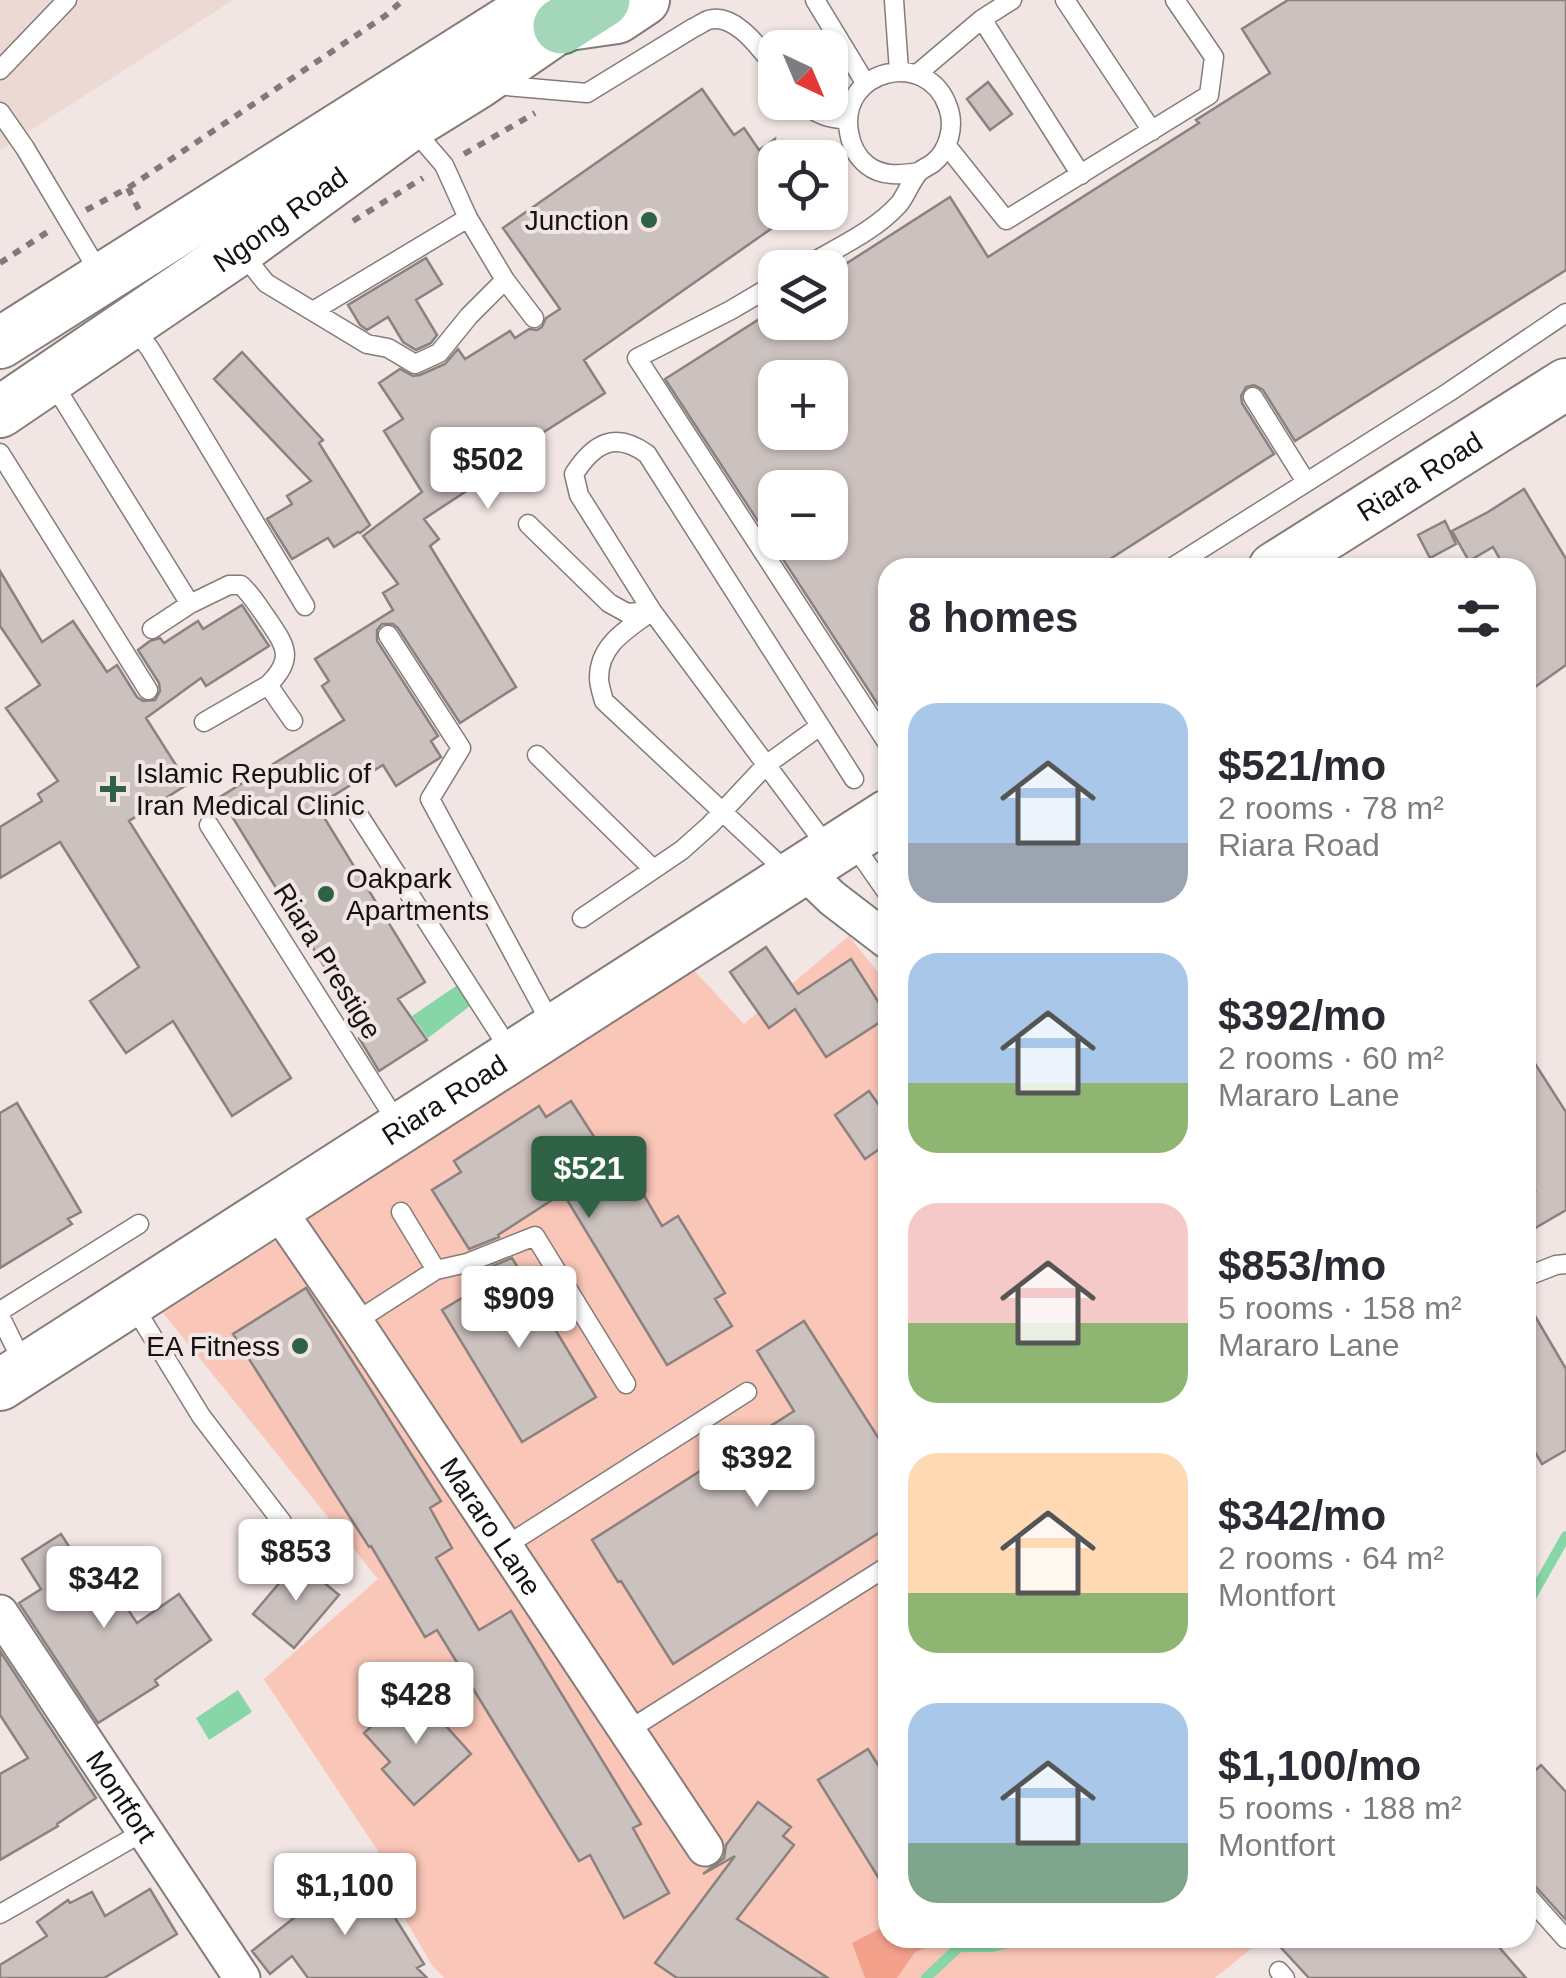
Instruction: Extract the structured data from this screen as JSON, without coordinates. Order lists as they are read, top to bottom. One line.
{"streets":{"main road":["Ngong Road","Riara Road"],"street":["Mararo Lane","Montfort"],"lane":["Riara Prestige"]},"crossings":[["Riara Road","Riara Prestige"],["Riara Road","Mararo Lane"]],"places":{"other":["Junction","Oakpark Apartments","EA Fitness"],"health":["Islamic Republic of Iran Medical Clinic"]},"north":"bottom right","page":{"map_buttons":["+","−"],"price":["$502","$521","$909","$392","$853","$342","$428","$1,100"],"heading":"8 homes","list":[{"name":"$521/mo","note":"2 rooms · 78 m² · Riara Road"},{"name":"$392/mo","note":"2 rooms · 60 m² · Mararo Lane"},{"name":"$853/mo","note":"5 rooms · 158 m² · Mararo Lane"},{"name":"$342/mo","note":"2 rooms · 64 m² · Montfort"},{"name":"$1,100/mo","note":"5 rooms · 188 m² · Montfort"}]}}
